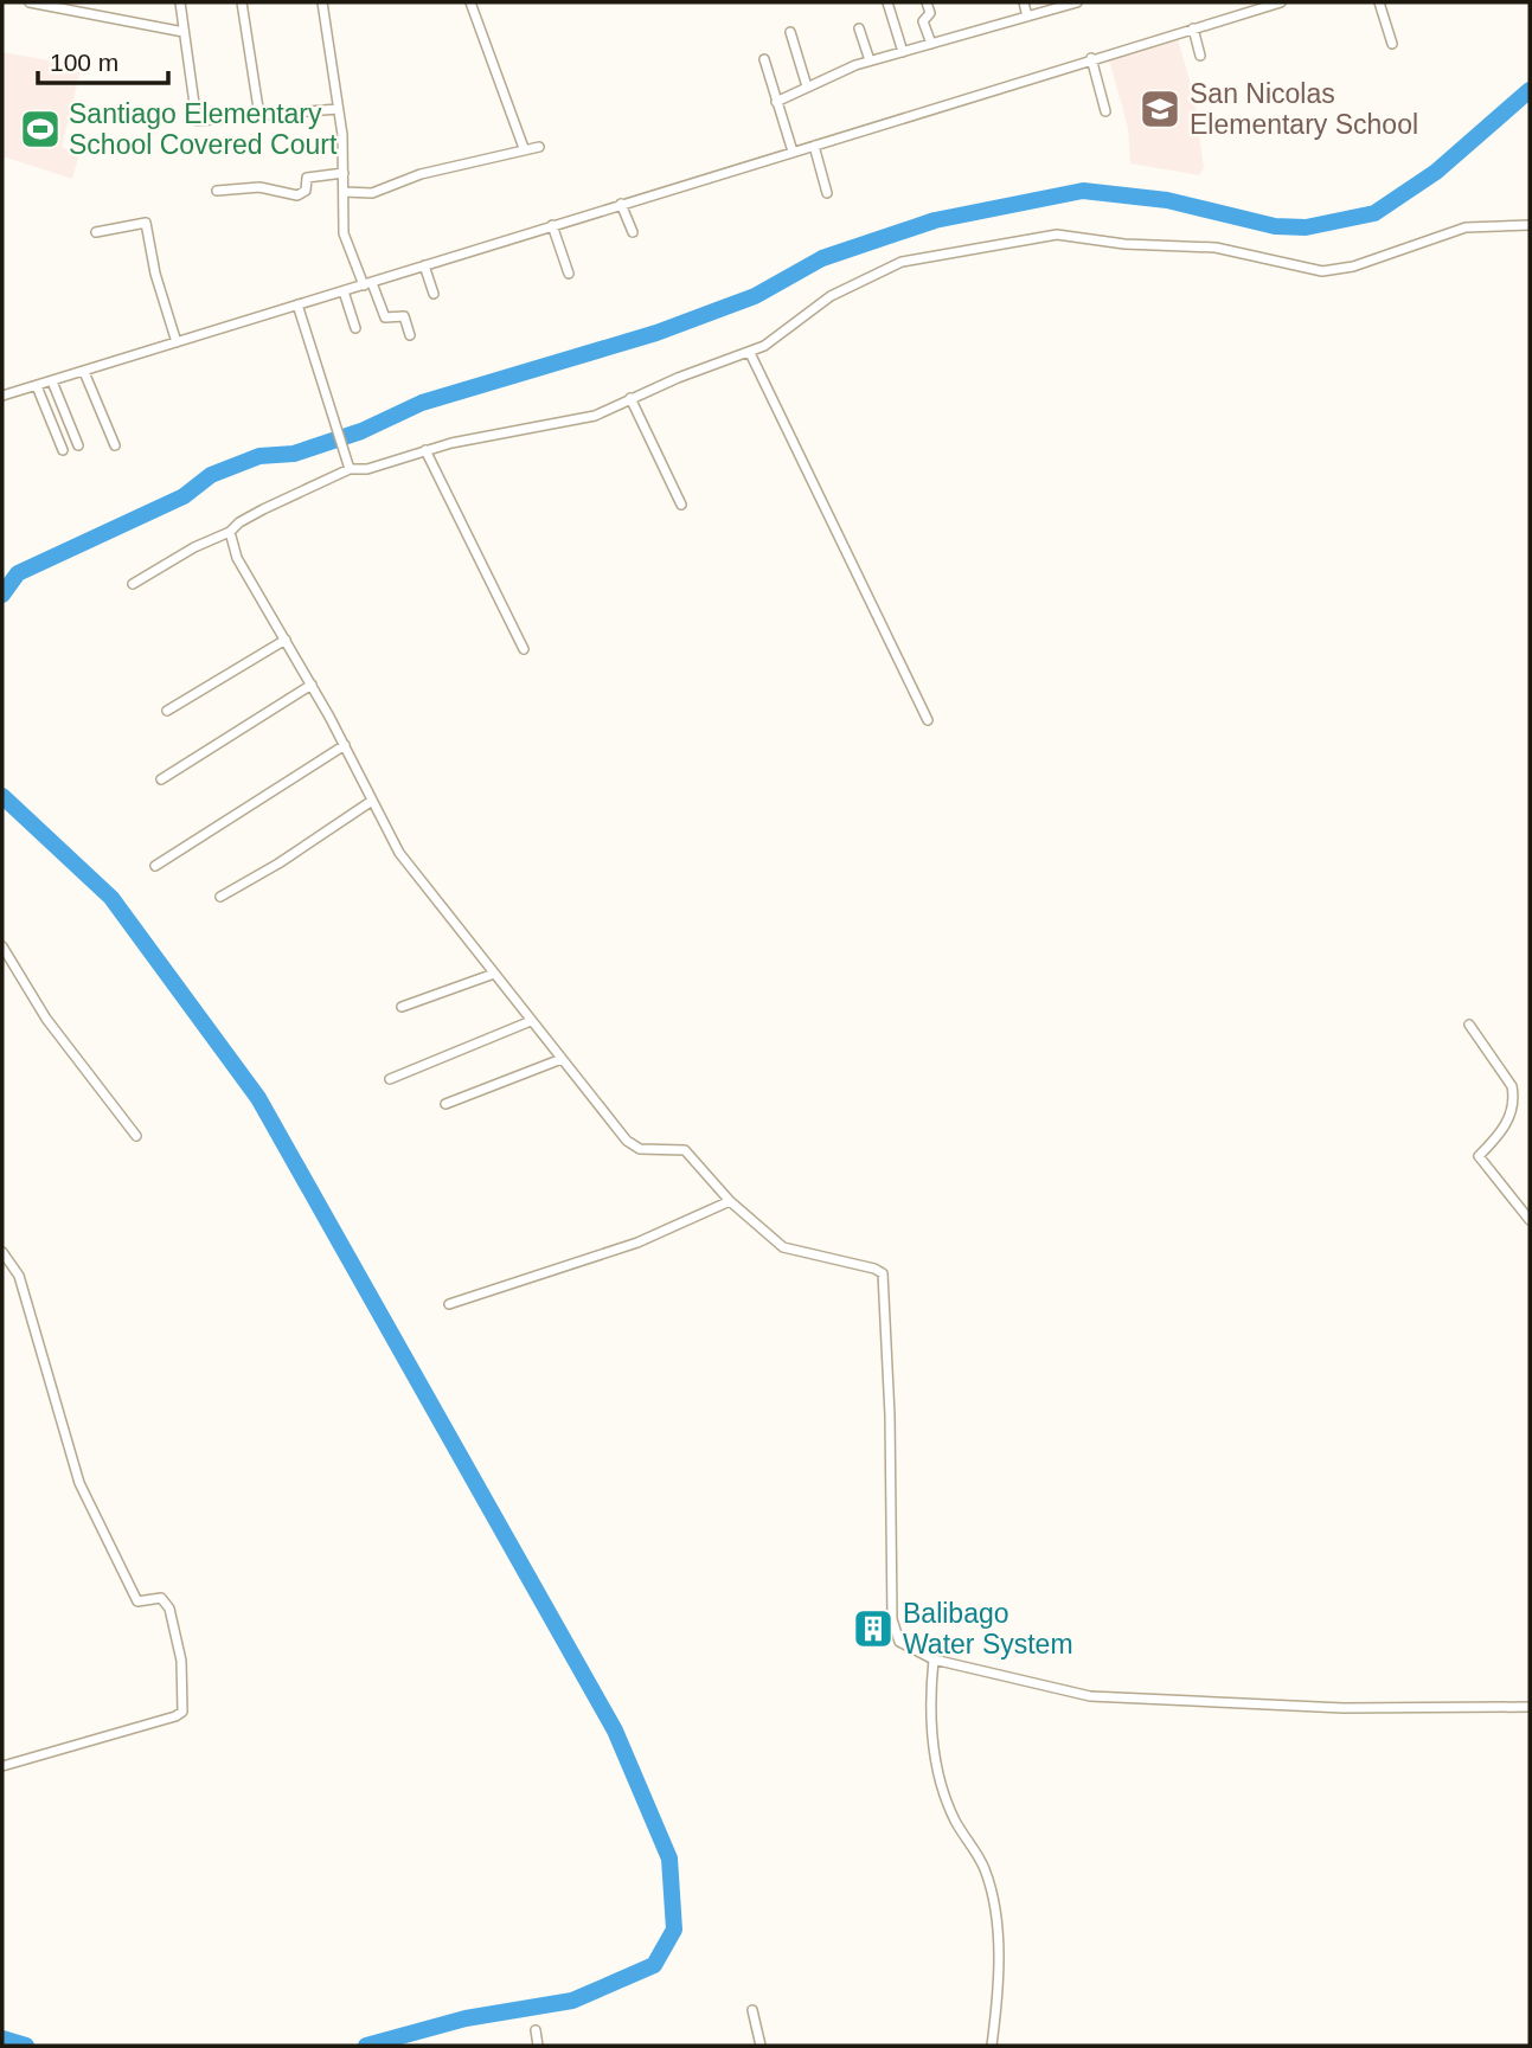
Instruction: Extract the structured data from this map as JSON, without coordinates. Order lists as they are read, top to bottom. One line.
{"places":{"school or university":["San Nicolas Elementary School"],"sports":["Santiago Elementary School Covered Court"],"building":["Balibago Water System"]},"scale_bar":"100 m"}
